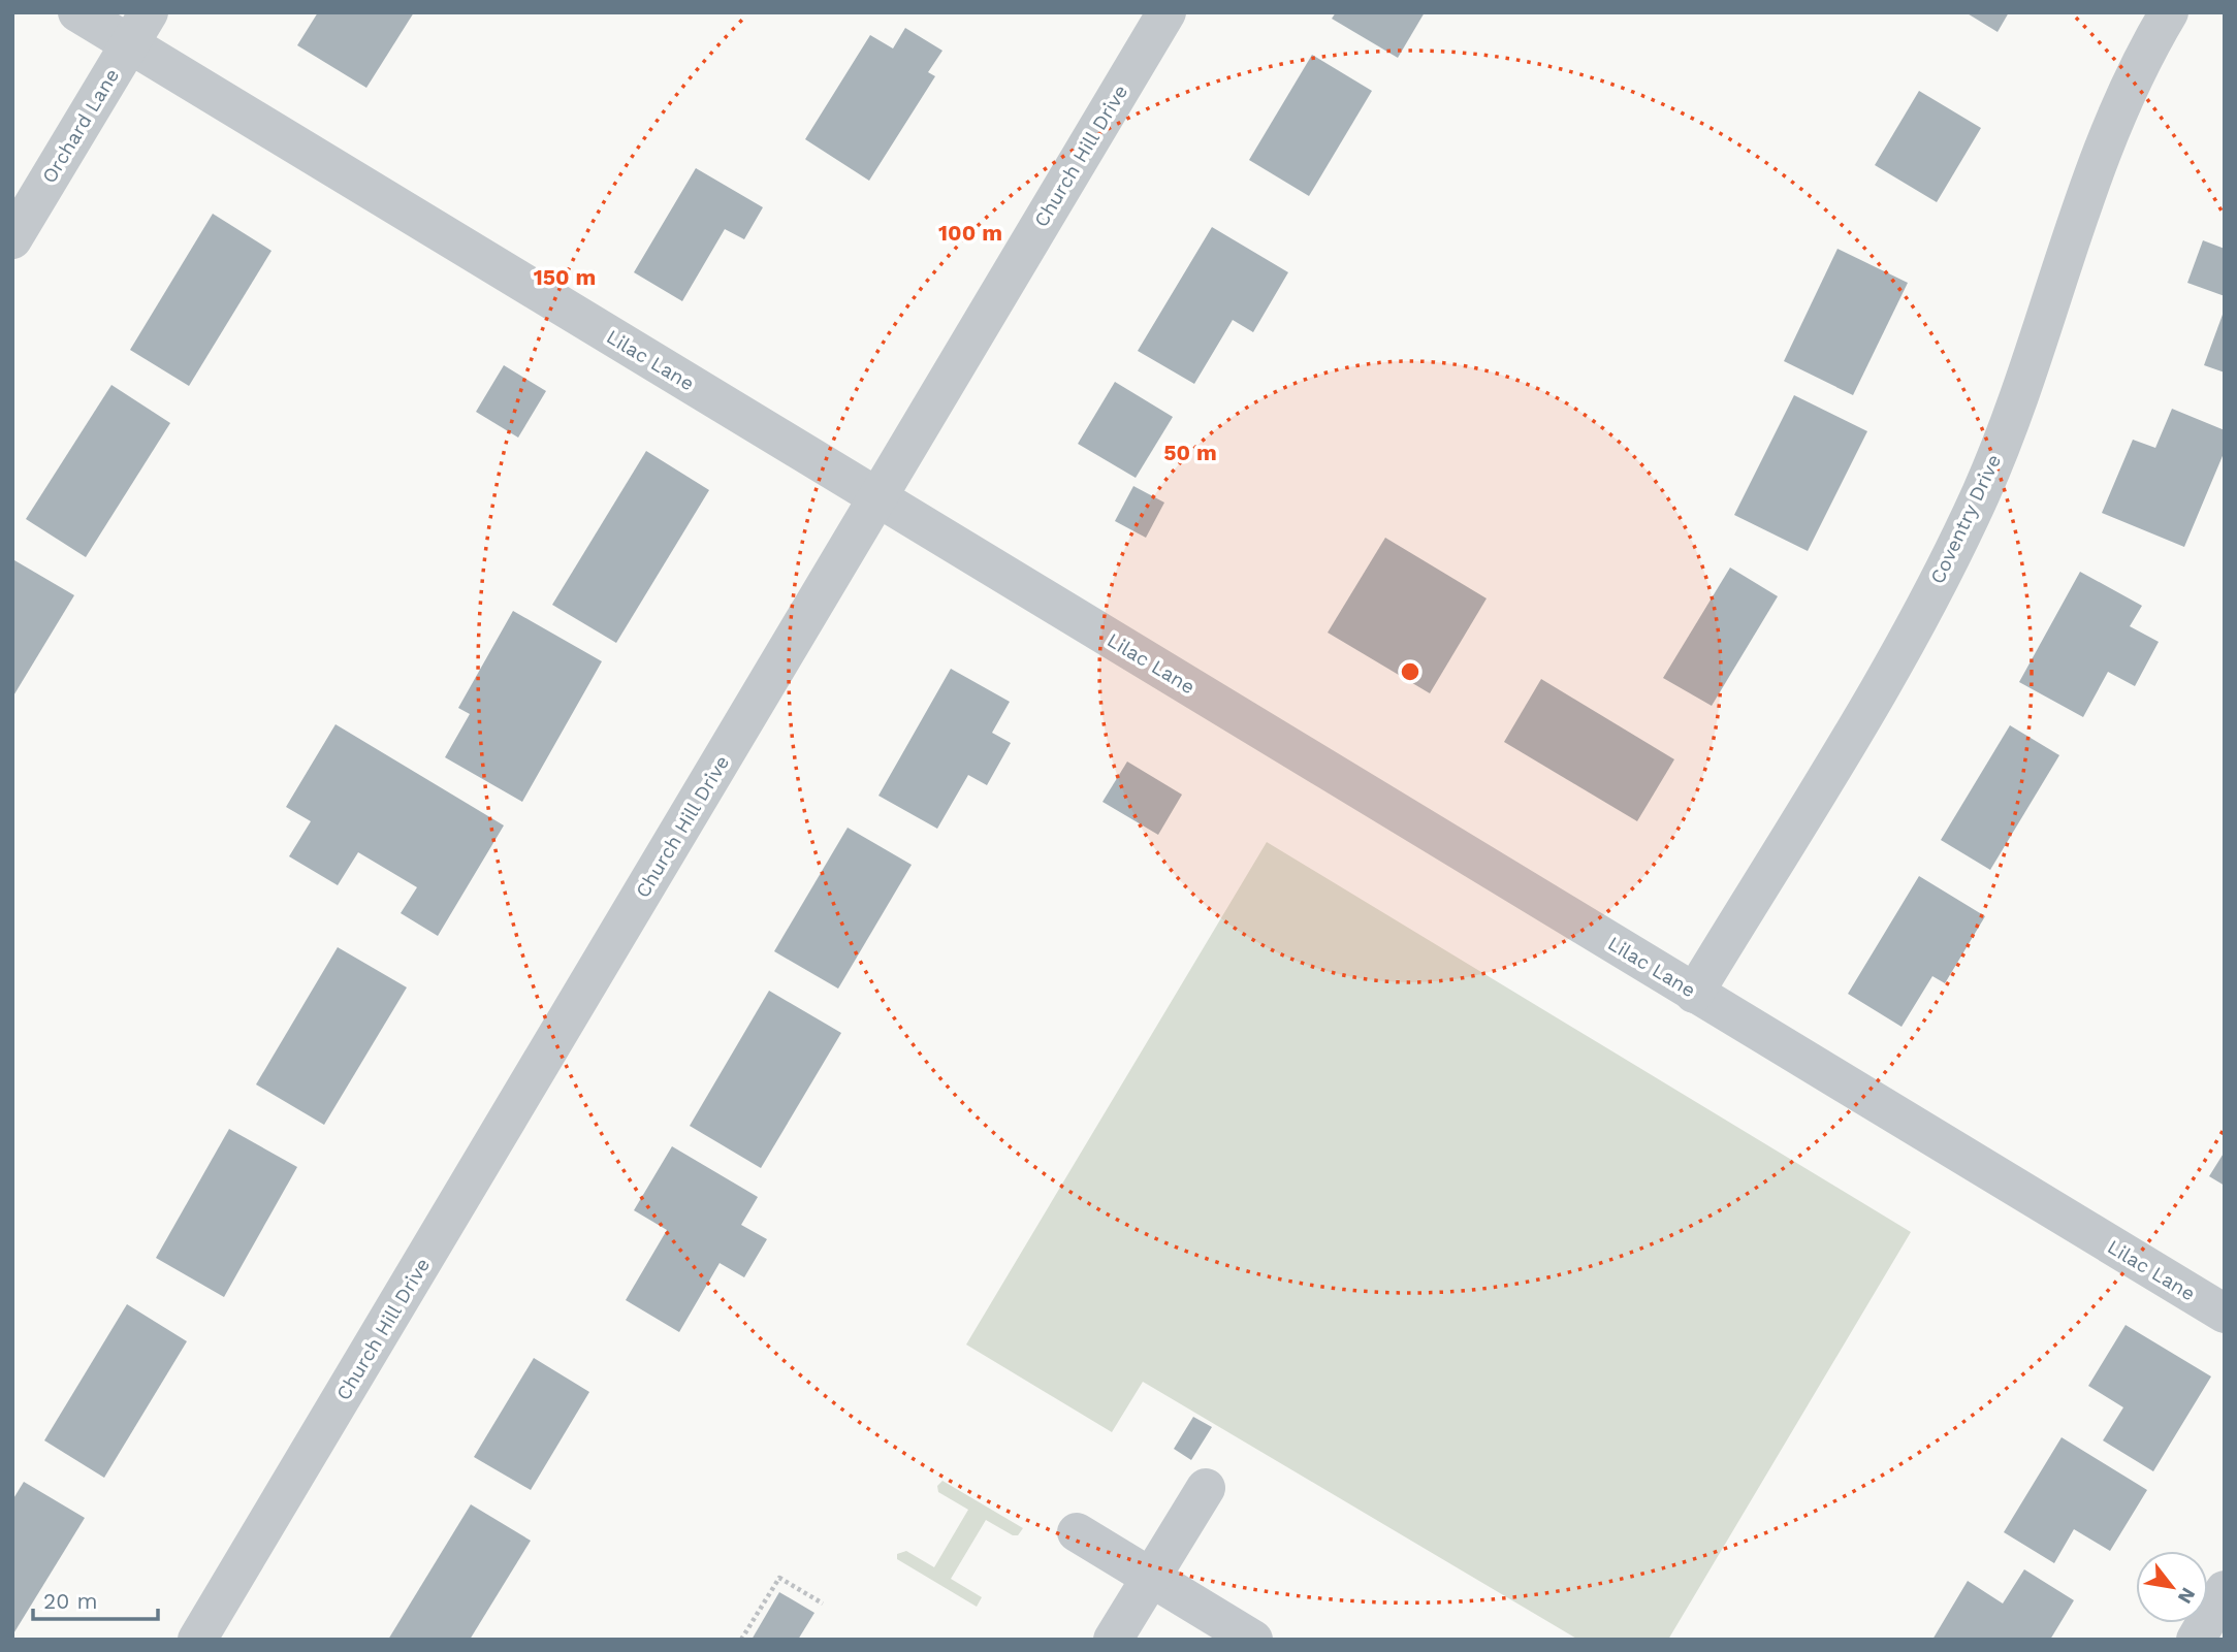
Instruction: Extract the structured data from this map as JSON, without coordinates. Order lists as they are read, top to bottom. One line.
{"streets":{"street":["Orchard Lane","Church Hill Drive","Lilac Lane","Coventry Drive"]},"crossings":[["Orchard Lane","Lilac Lane"],["Church Hill Drive","Lilac Lane"],["Lilac Lane","Coventry Drive"]],"scale_bar":"20 m","north":"bottom right","rings":["100 m","150 m","50 m"]}
